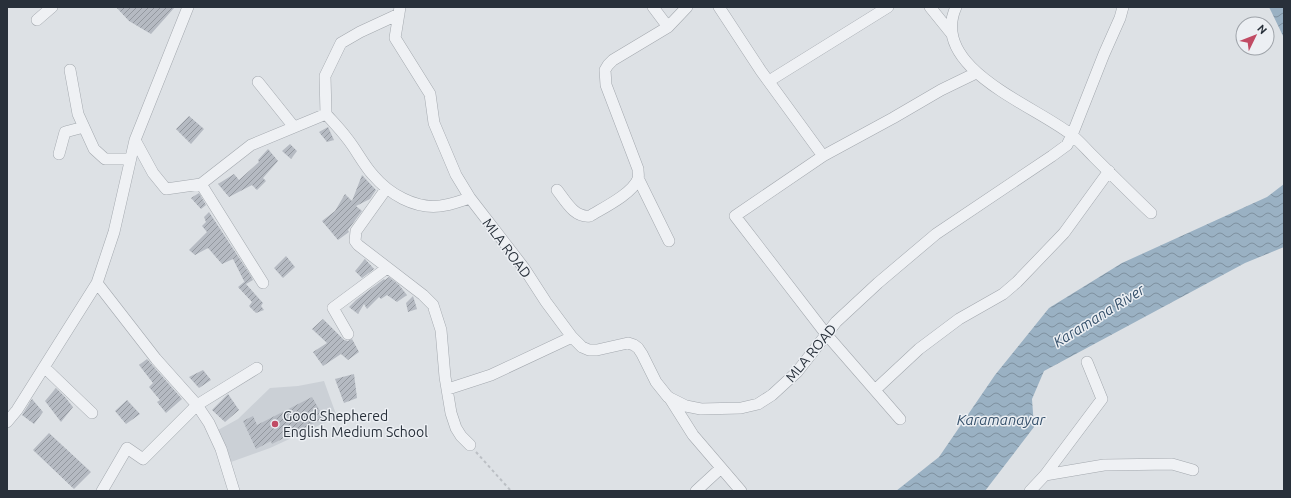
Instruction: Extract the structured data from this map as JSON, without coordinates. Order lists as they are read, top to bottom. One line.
{"streets":{"street":["MLA ROAD"]},"water":["Karamana River","Karamanayar"],"places":["Good Shephered English Medium School"],"north":"top right"}
